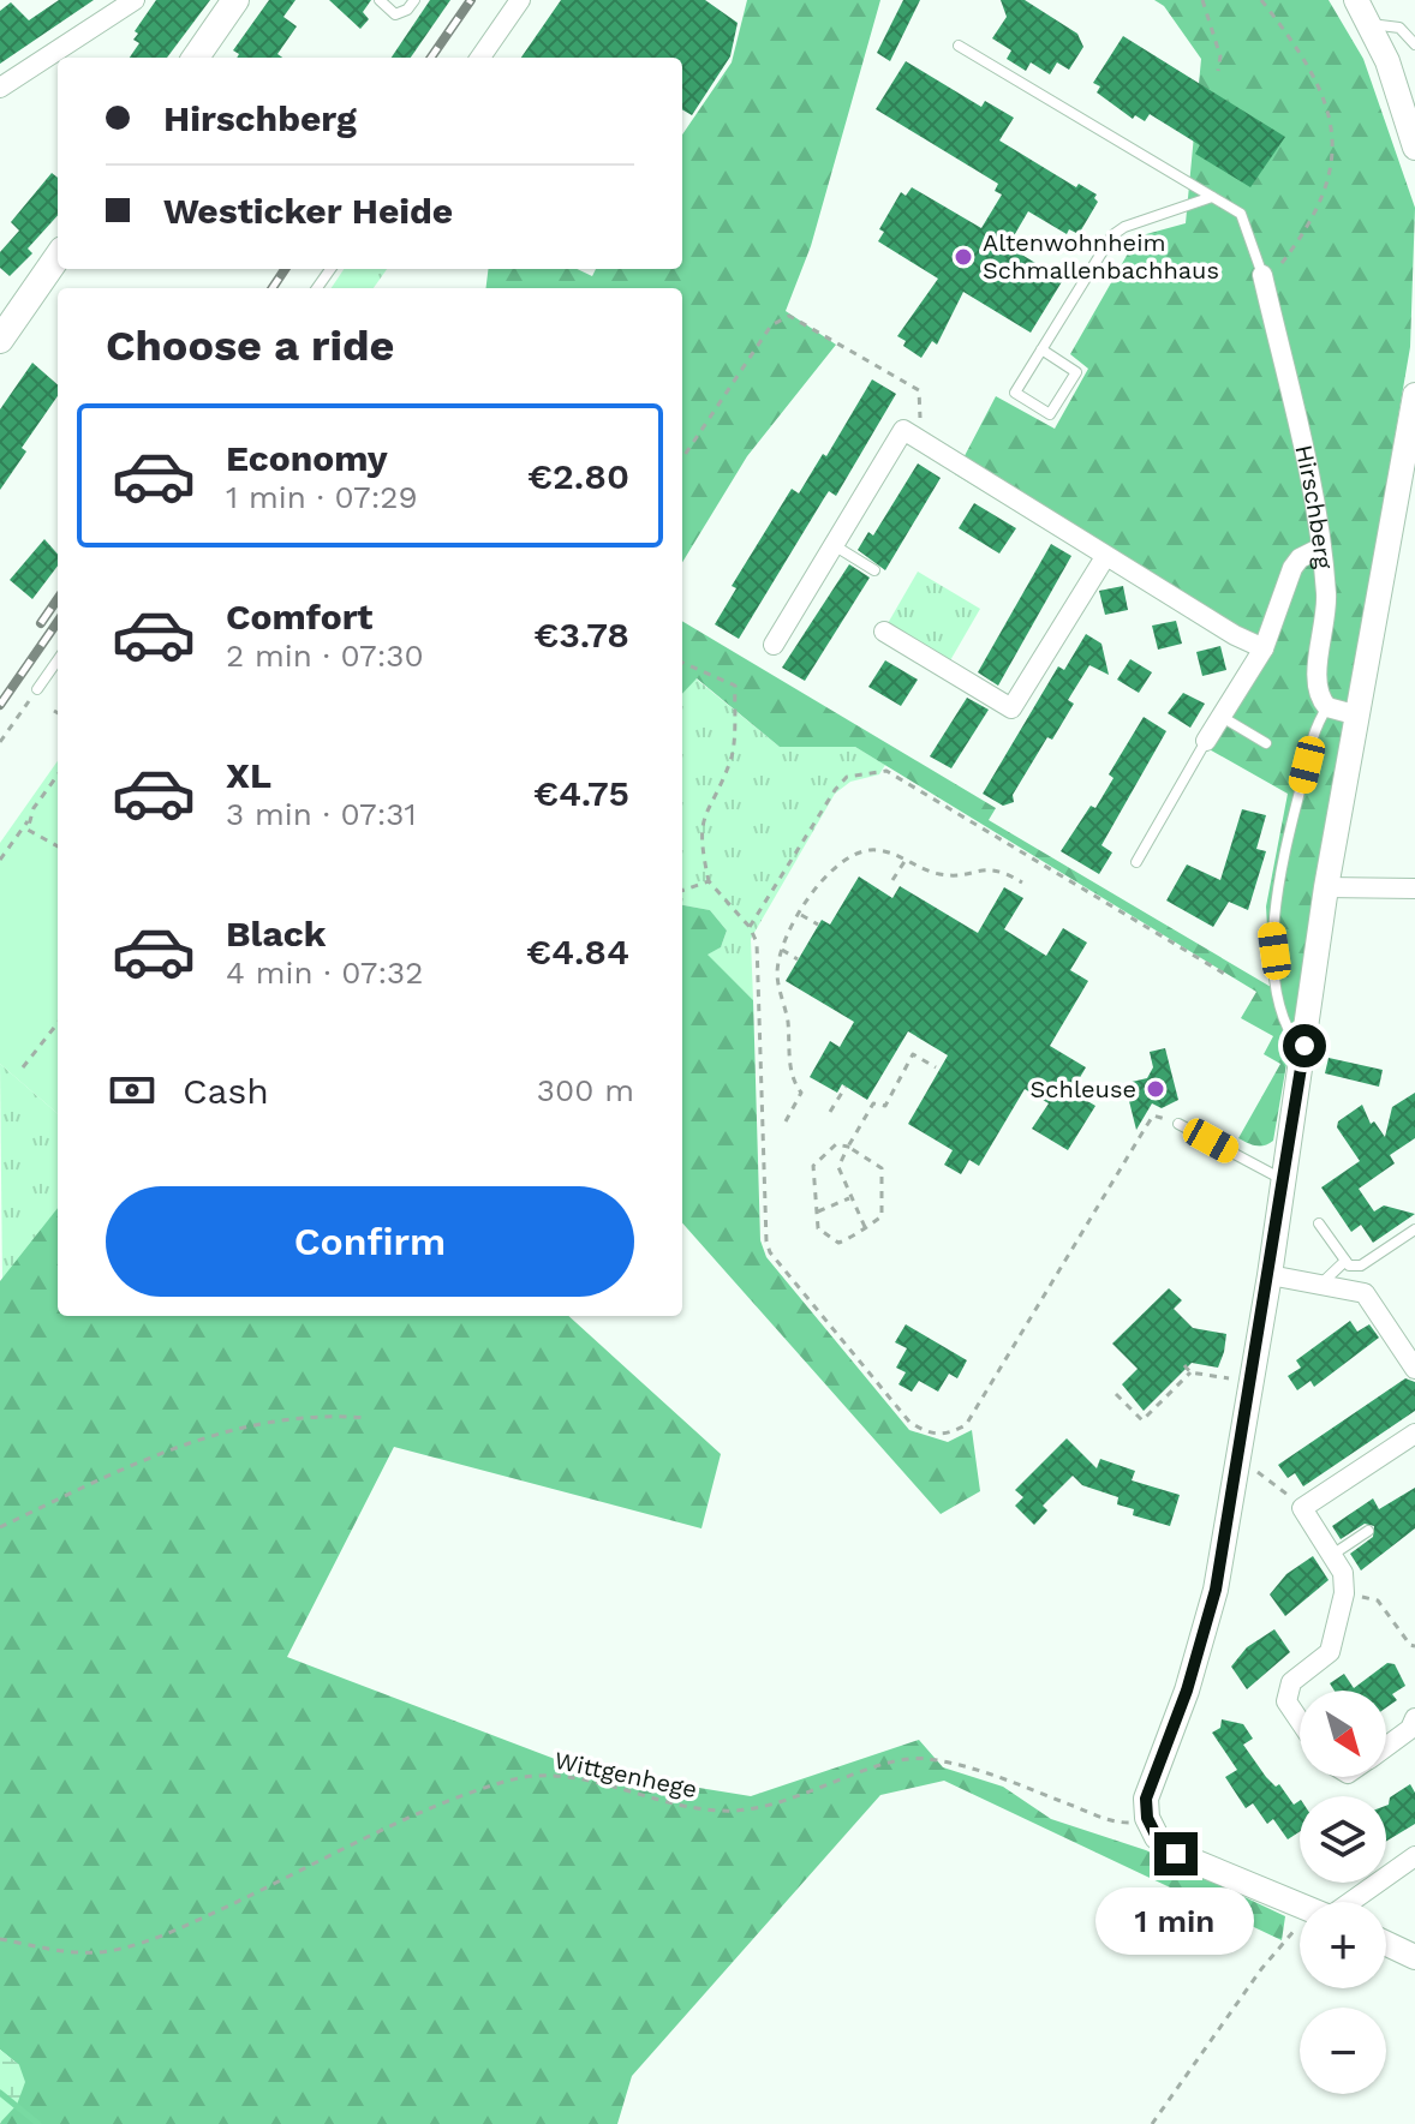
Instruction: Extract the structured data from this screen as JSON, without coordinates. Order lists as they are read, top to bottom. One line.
{"streets":{"street":["Hirschberg"],"path":["Wittgenhege"]},"places":["Altenwohnheim Schmallenbachhaus","Schleuse"],"north":"bottom right","page":{"banner":["Hirschberg","Westicker Heide"],"heading":"Choose a ride","list":[{"name":"Economy","note":"1 min · 07:29","value":"€2.80"},{"name":"Comfort","note":"2 min · 07:30","value":"€3.78"},{"name":"XL","note":"3 min · 07:31","value":"€4.75"},{"name":"Black","note":"4 min · 07:32","value":"€4.84"}],"pay":["Cash","300 m"],"buttons":"Confirm","map_buttons":["+","−"],"bubble":"1 min"}}
